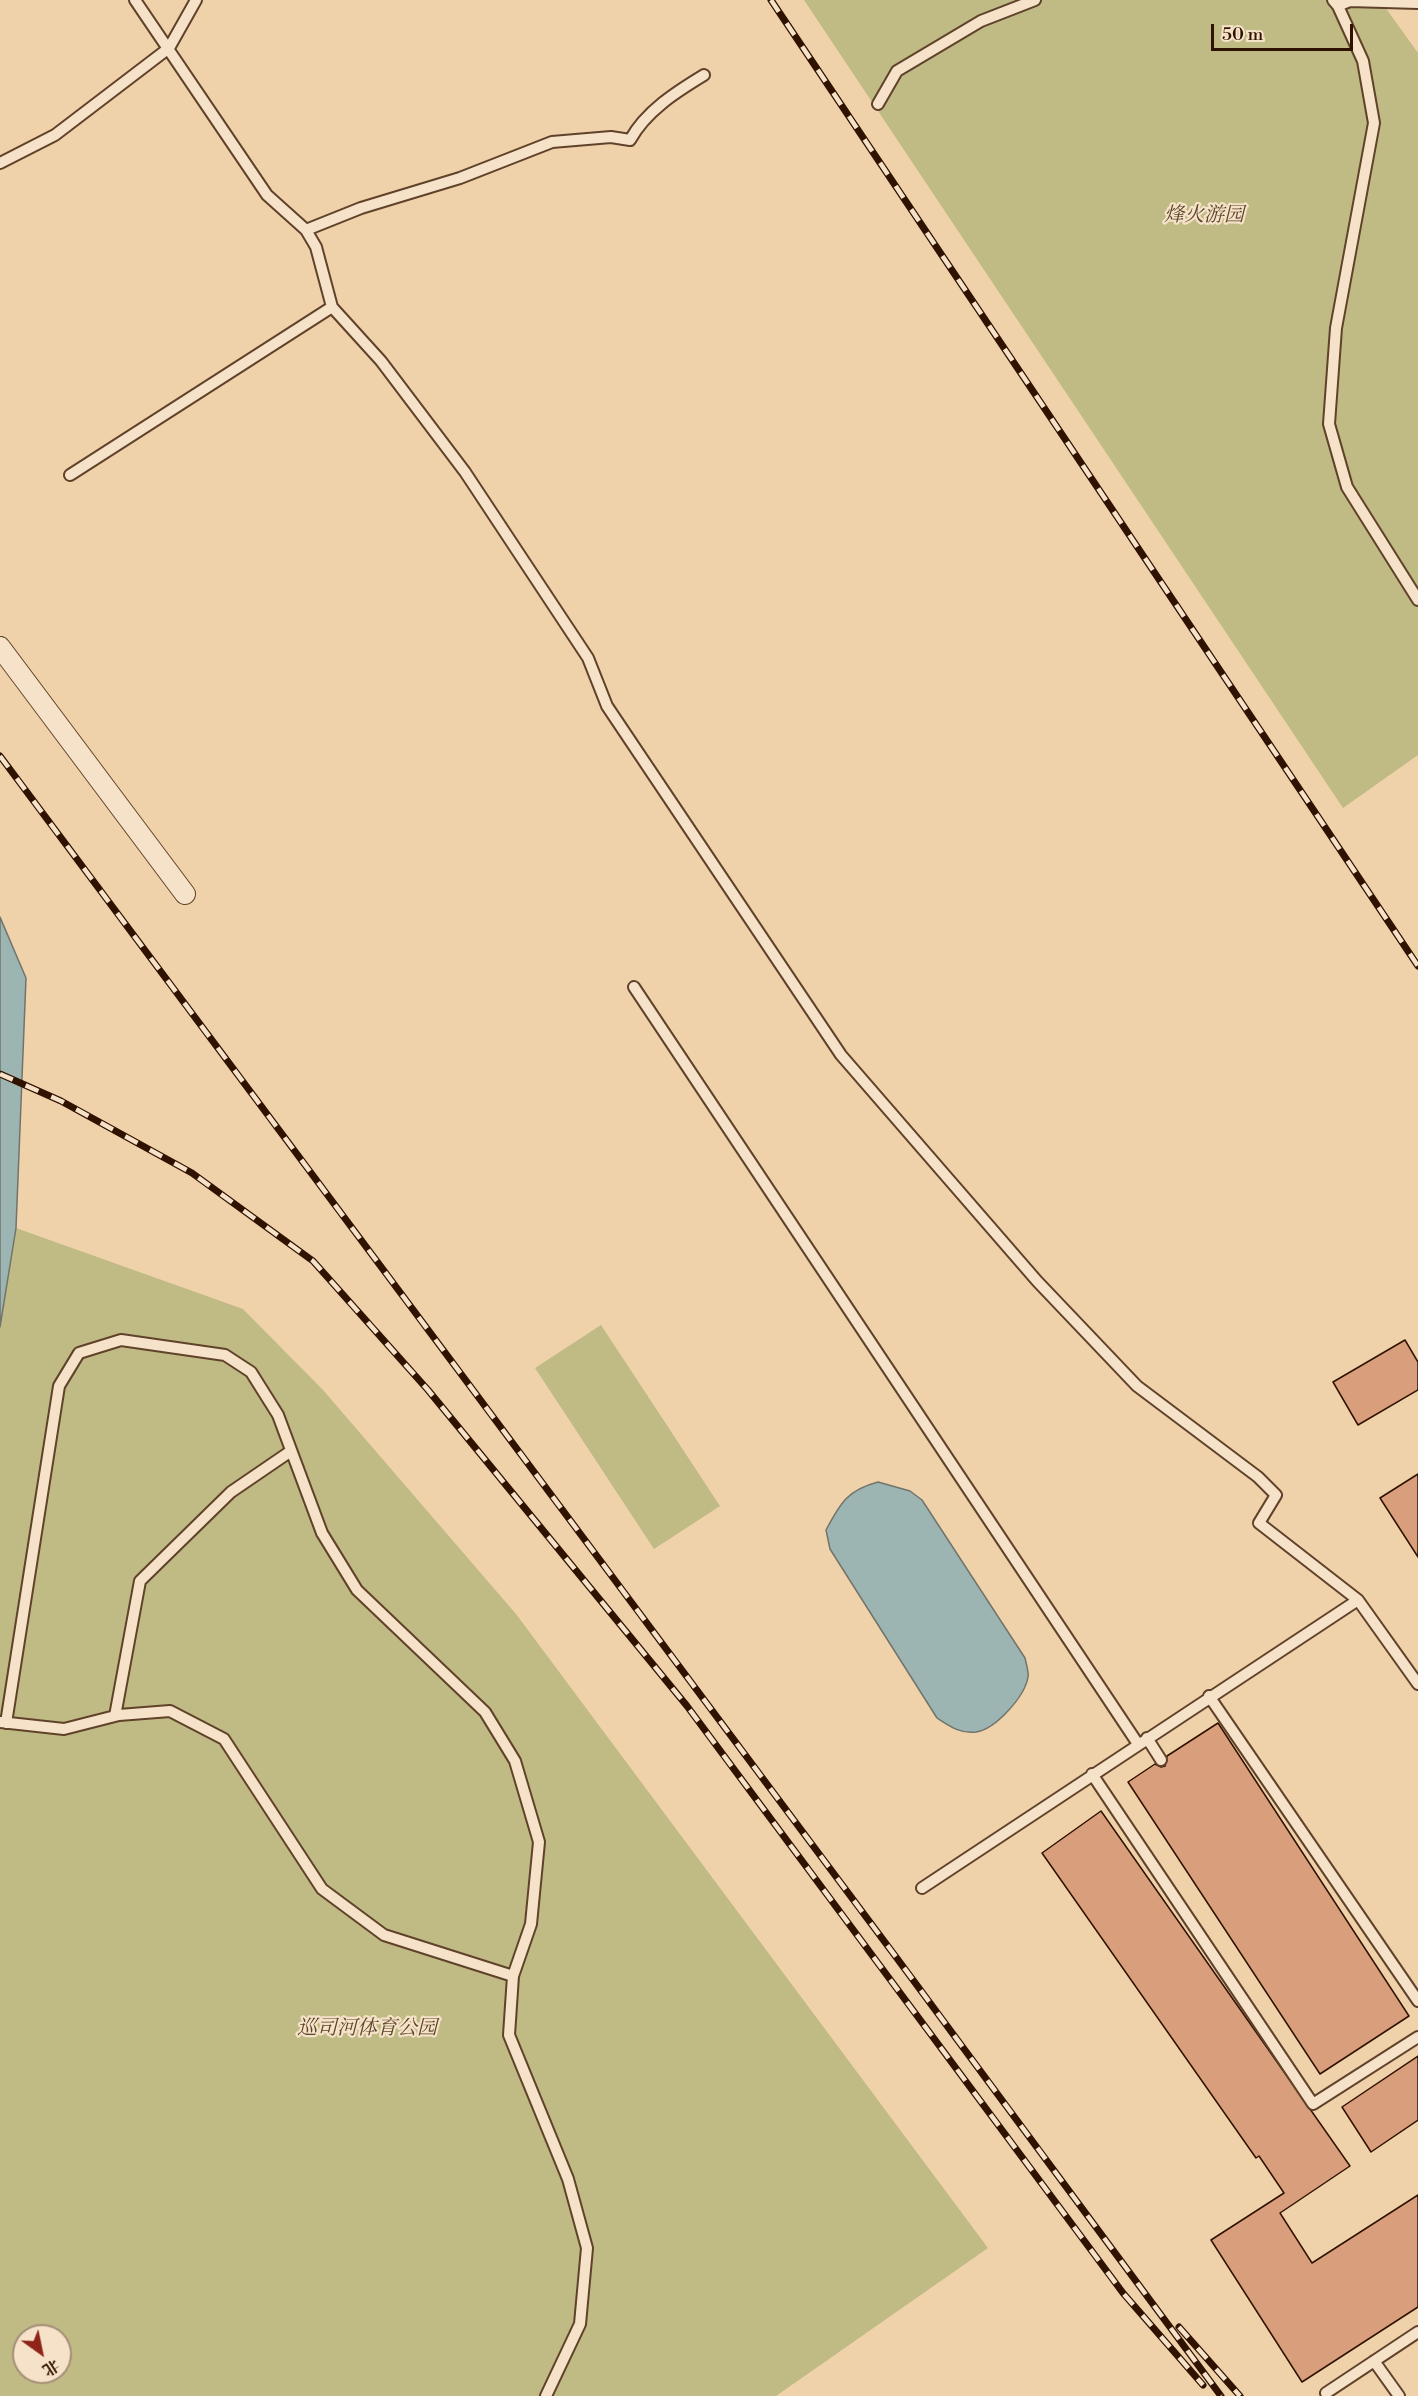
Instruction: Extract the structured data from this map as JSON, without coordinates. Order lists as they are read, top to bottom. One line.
{"parks":["烽火游园","巡司河体育公园"],"scale_bar":"50 m","north":"bottom right"}
